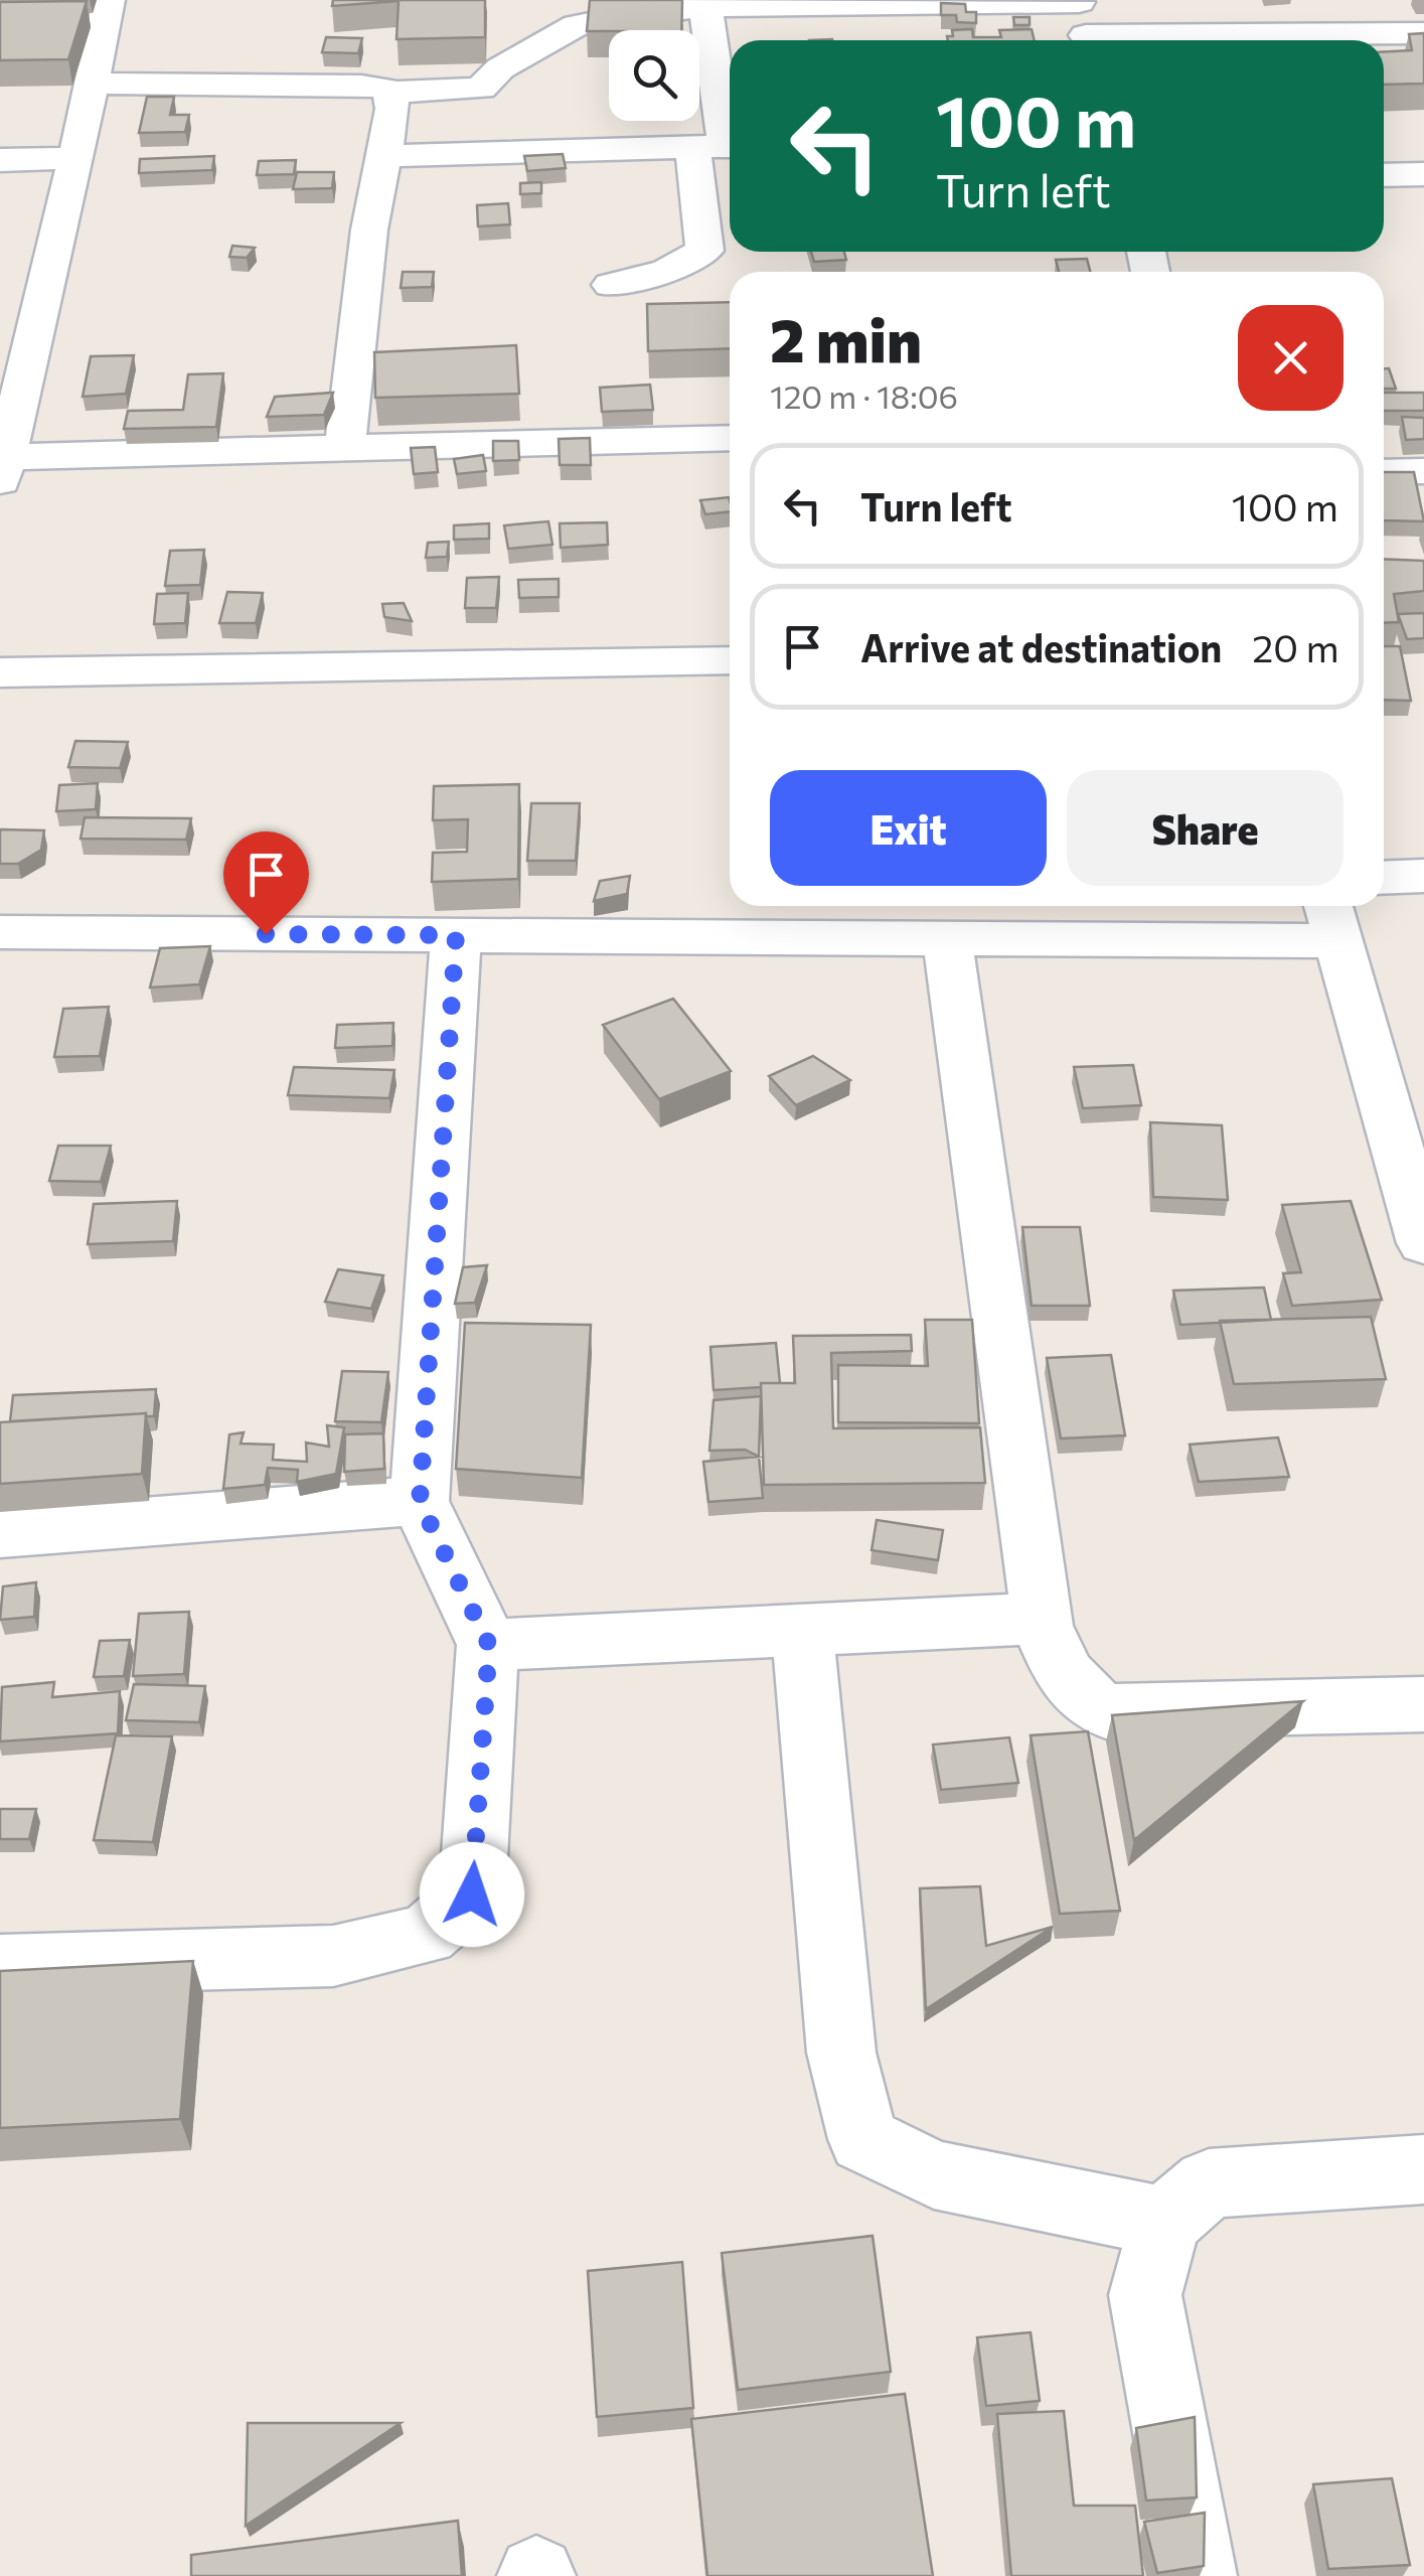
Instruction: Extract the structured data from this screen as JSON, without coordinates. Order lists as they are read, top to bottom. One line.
{"page":{"turn":["100 m","Turn left"],"heading":["2 min","120 m · 18:06"],"list":[{"name":"Turn left","value":"100 m"},{"name":"Arrive at destination","value":"20 m"}],"buttons":["Exit","Share"]}}
